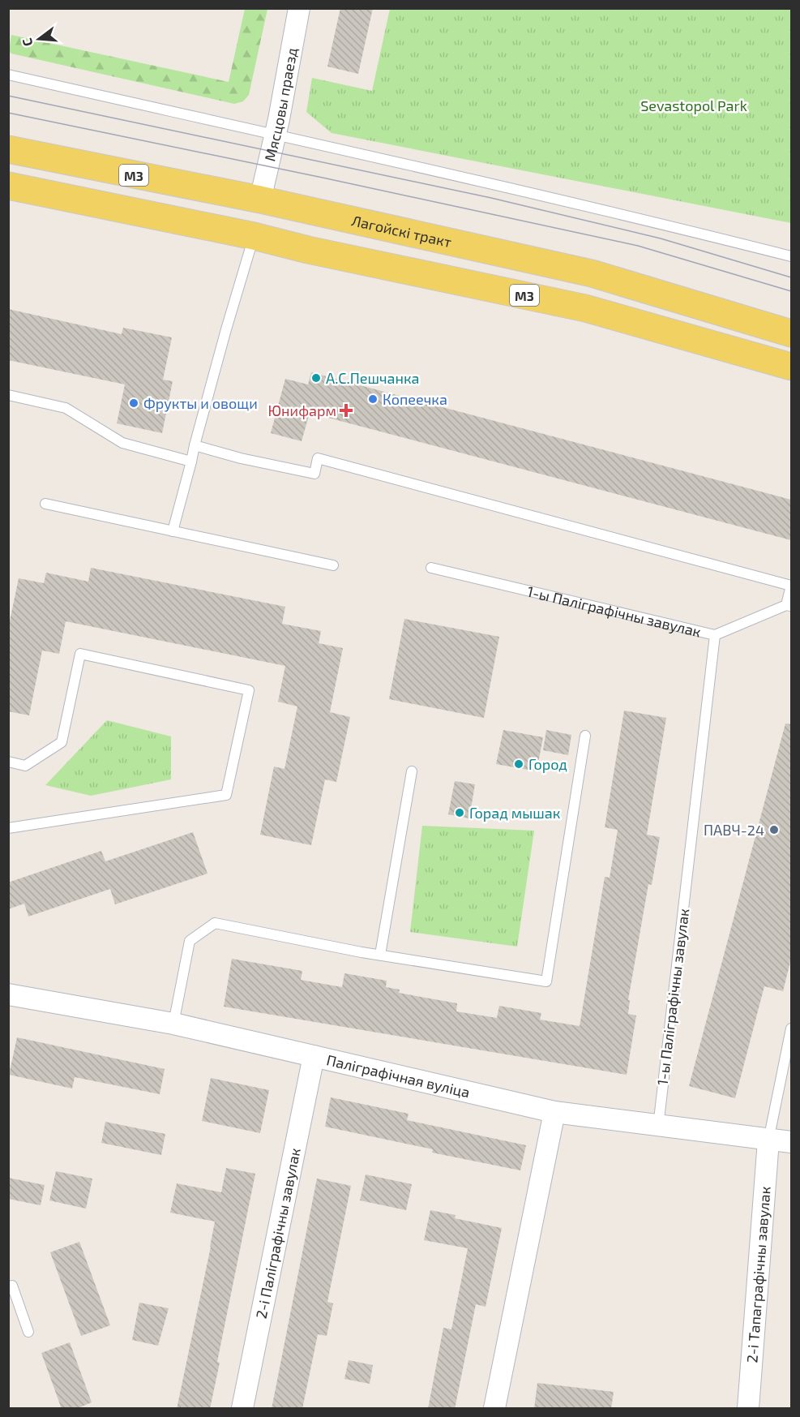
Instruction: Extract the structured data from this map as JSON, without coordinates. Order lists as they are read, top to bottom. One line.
{"streets":{"main road":["М3","Лагойскі тракт"],"street":["Мясцовы праезд","Паліграфічная вуліца","2-і Паліграфічны завулак","2-і Тапаграфічны завулак"],"lane":["1-ы Паліграфічны завулак"]},"crossings":[["Мясцовы праезд","Лагойскі тракт"],["1-ы Паліграфічны завулак","Паліграфічная вуліца"],["Паліграфічная вуліца","2-і Паліграфічны завулак"],["Паліграфічная вуліца","2-і Тапаграфічны завулак"]],"parks":["Sevastopol Park"],"places":{"other":["А.С.Пешчанка","Копеечка","Фрукты и овощи","Город","Горад мышак","ПАВЧ-24"],"health":["Юнифарм"]},"north":"left"}
